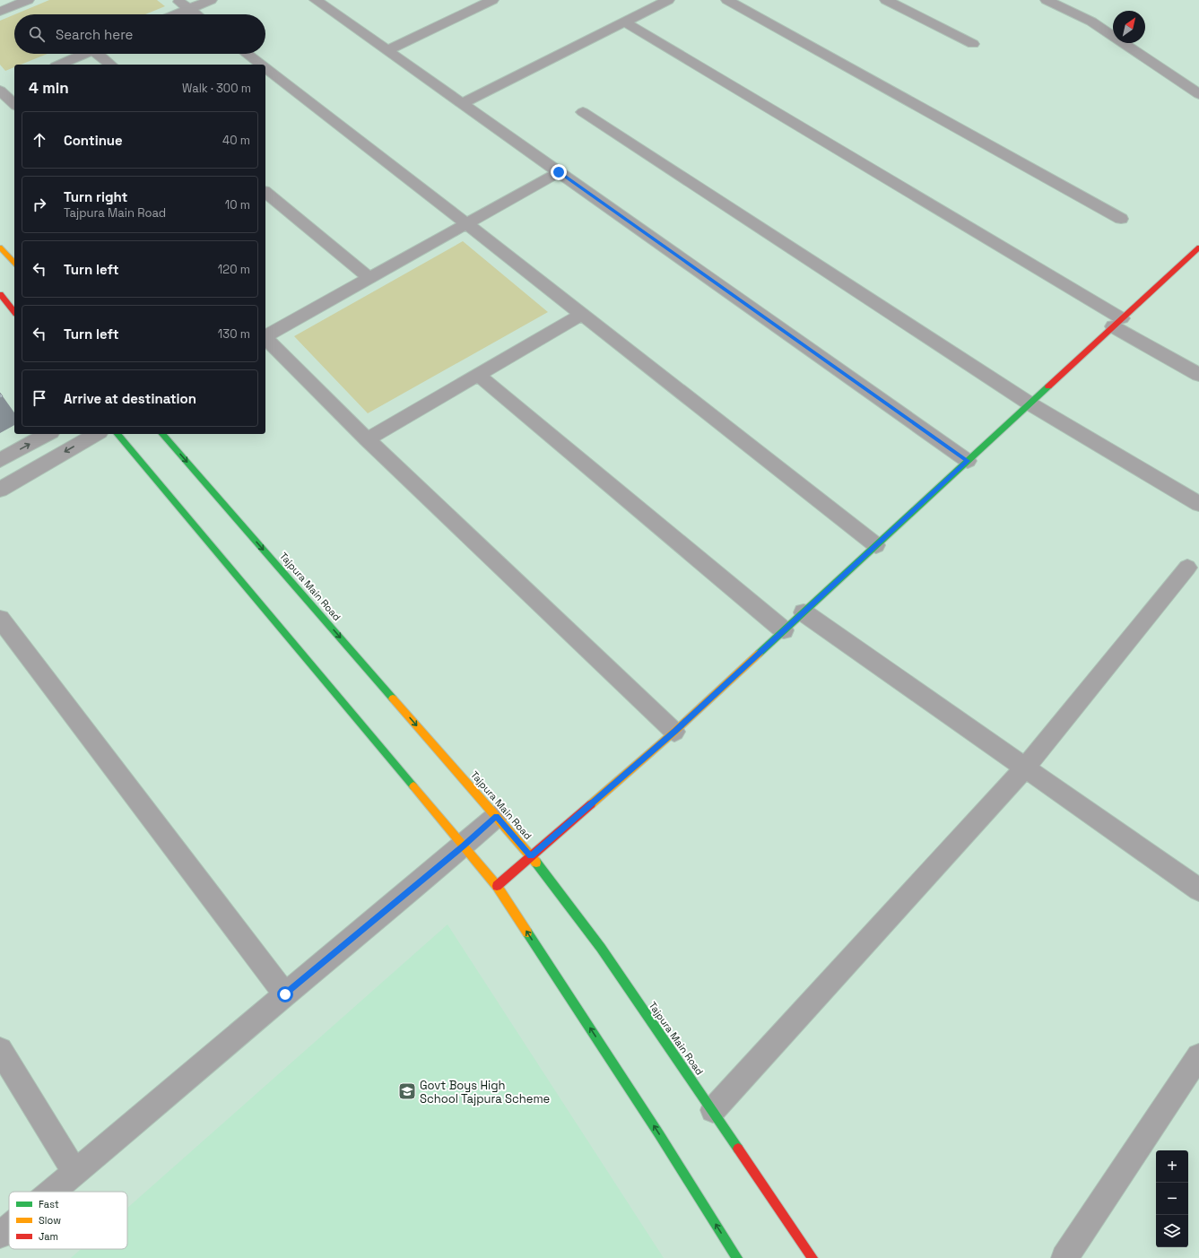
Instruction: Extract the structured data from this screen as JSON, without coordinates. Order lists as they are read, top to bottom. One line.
{"streets":{"street":["Tajpura Main Road"]},"places":{"school or university":["Govt Boys High School Tajpura Scheme"]},"legend":["Fast","Slow","Jam"],"north":"top right","page":{"search":"Search here","heading":["4 min","Walk · 300 m"],"list":[["Continue","40 m"],["Turn right","Tajpura Main Road","10 m"],["Turn left","120 m"],["Turn left","130 m"],"Arrive at destination"],"map_buttons":["+","−"]}}
